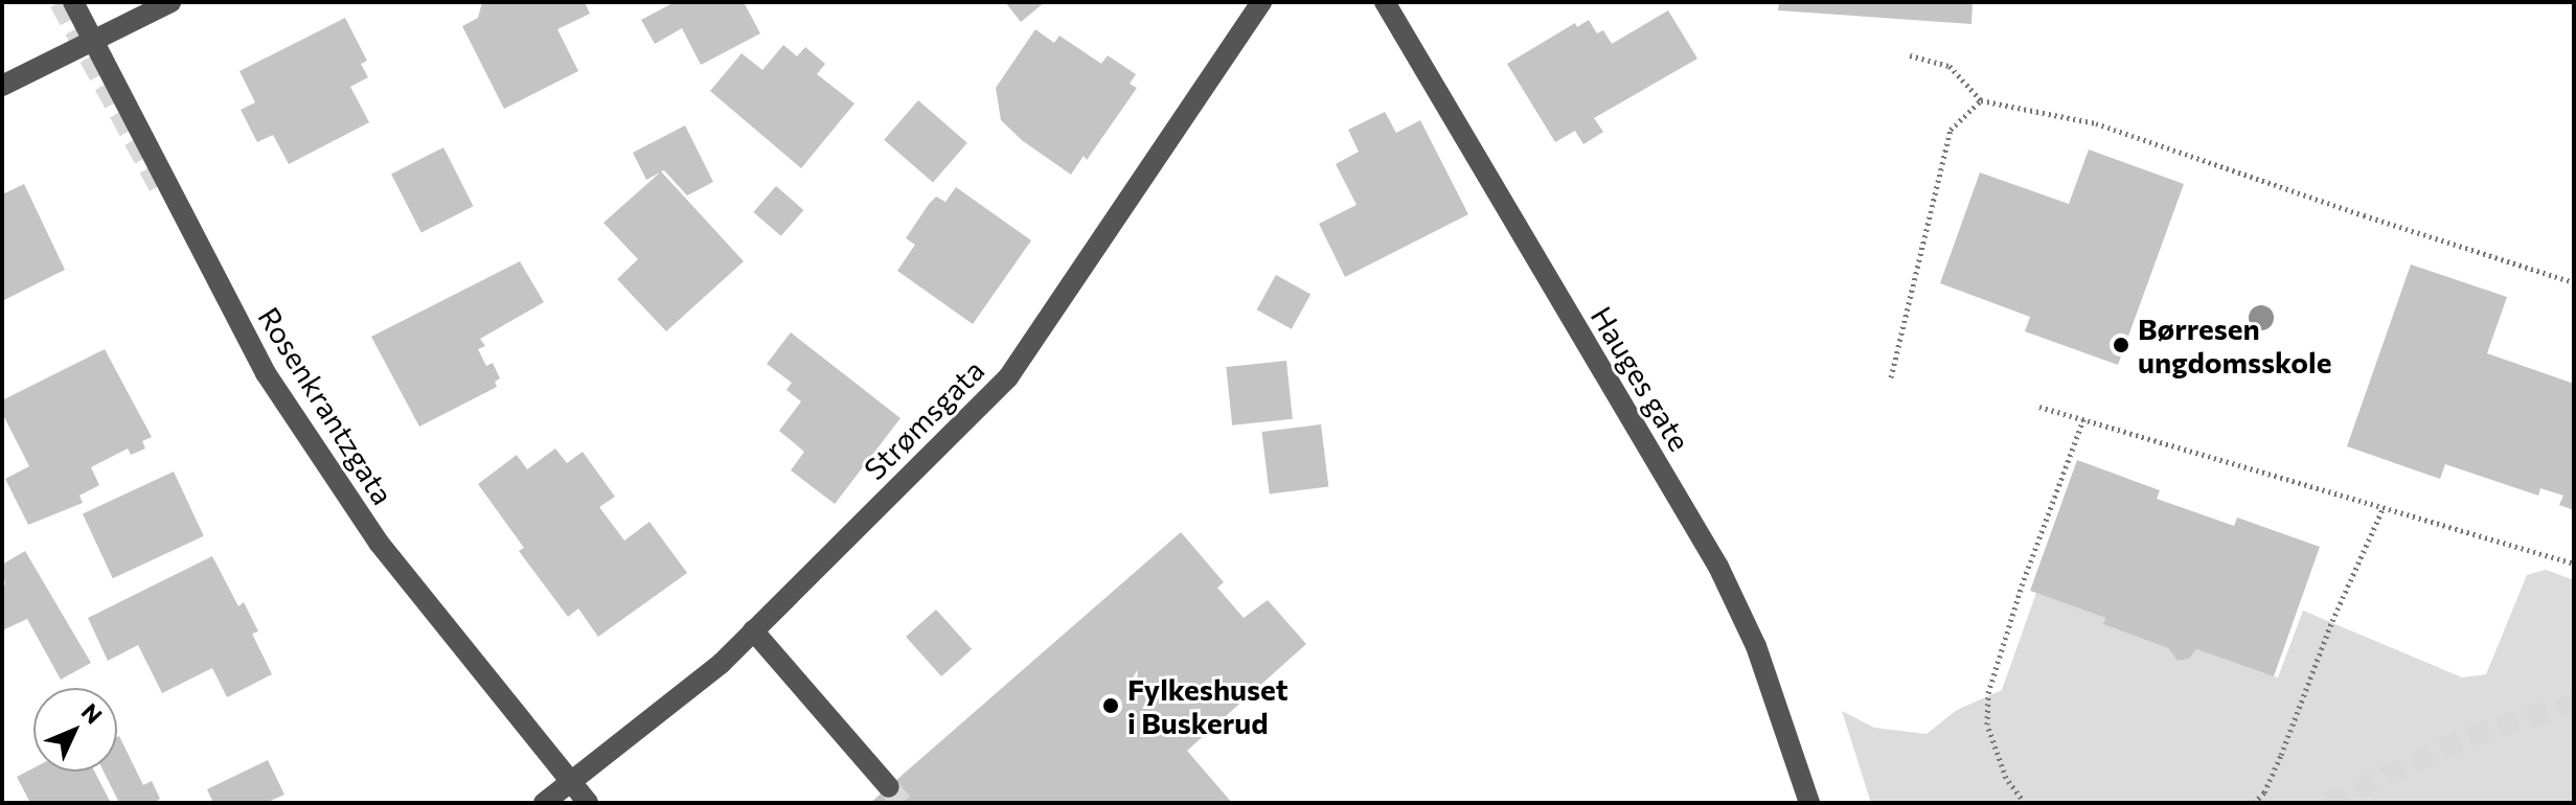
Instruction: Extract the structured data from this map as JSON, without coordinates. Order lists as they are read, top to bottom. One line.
{"streets":{"street":["Hauges gate","Rosenkrantzgata","Strømsgata"]},"crossings":[["Rosenkrantzgata","Strømsgata"]],"places":["Børresen ungdomsskole","Fylkeshuset i Buskerud"],"north":"top right"}
